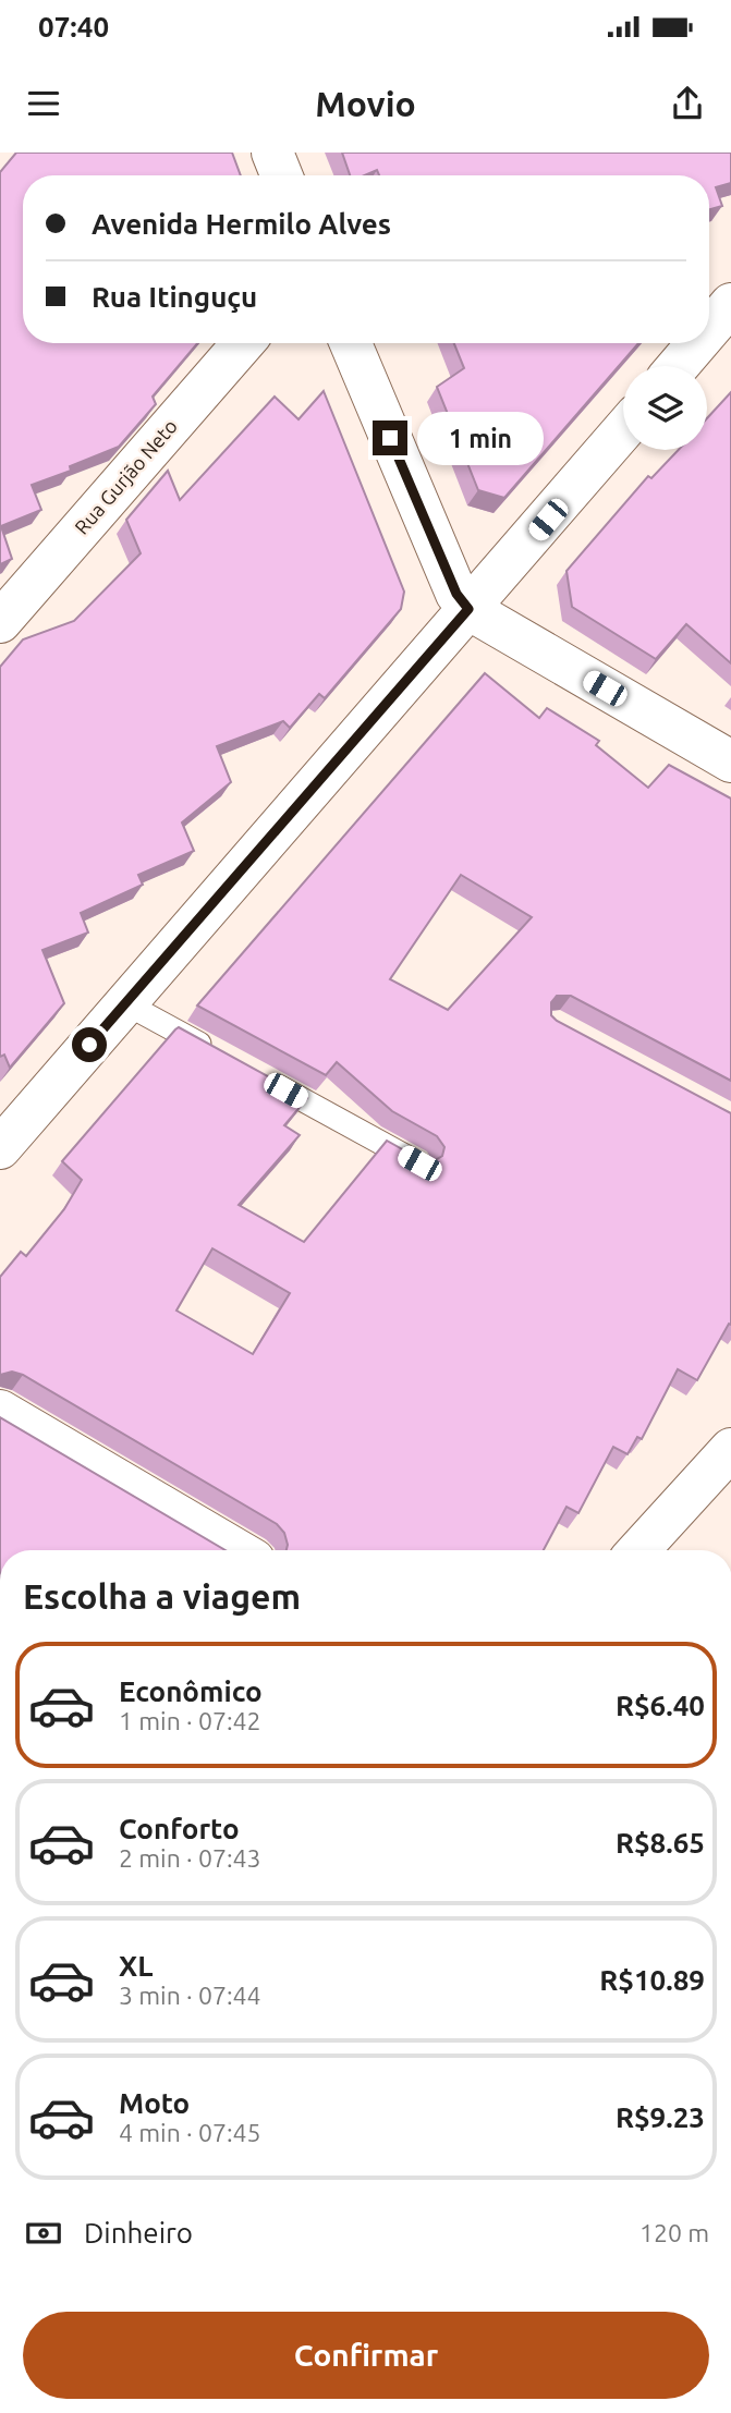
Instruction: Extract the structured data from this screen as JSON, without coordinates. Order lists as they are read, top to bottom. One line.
{"streets":{"street":["Rua Gurjão Neto"]},"page":{"status":"07:40","header":"Movio","banner":["Avenida Hermilo Alves","Rua Itinguçu"],"bubble":"1 min","heading":"Escolha a viagem","list":[{"name":"Econômico","note":"1 min · 07:42","value":"R$6.40"},{"name":"Conforto","note":"2 min · 07:43","value":"R$8.65"},{"name":"XL","note":"3 min · 07:44","value":"R$10.89"},{"name":"Moto","note":"4 min · 07:45","value":"R$9.23"}],"pay":["Dinheiro","120 m"],"buttons":"Confirmar"}}
